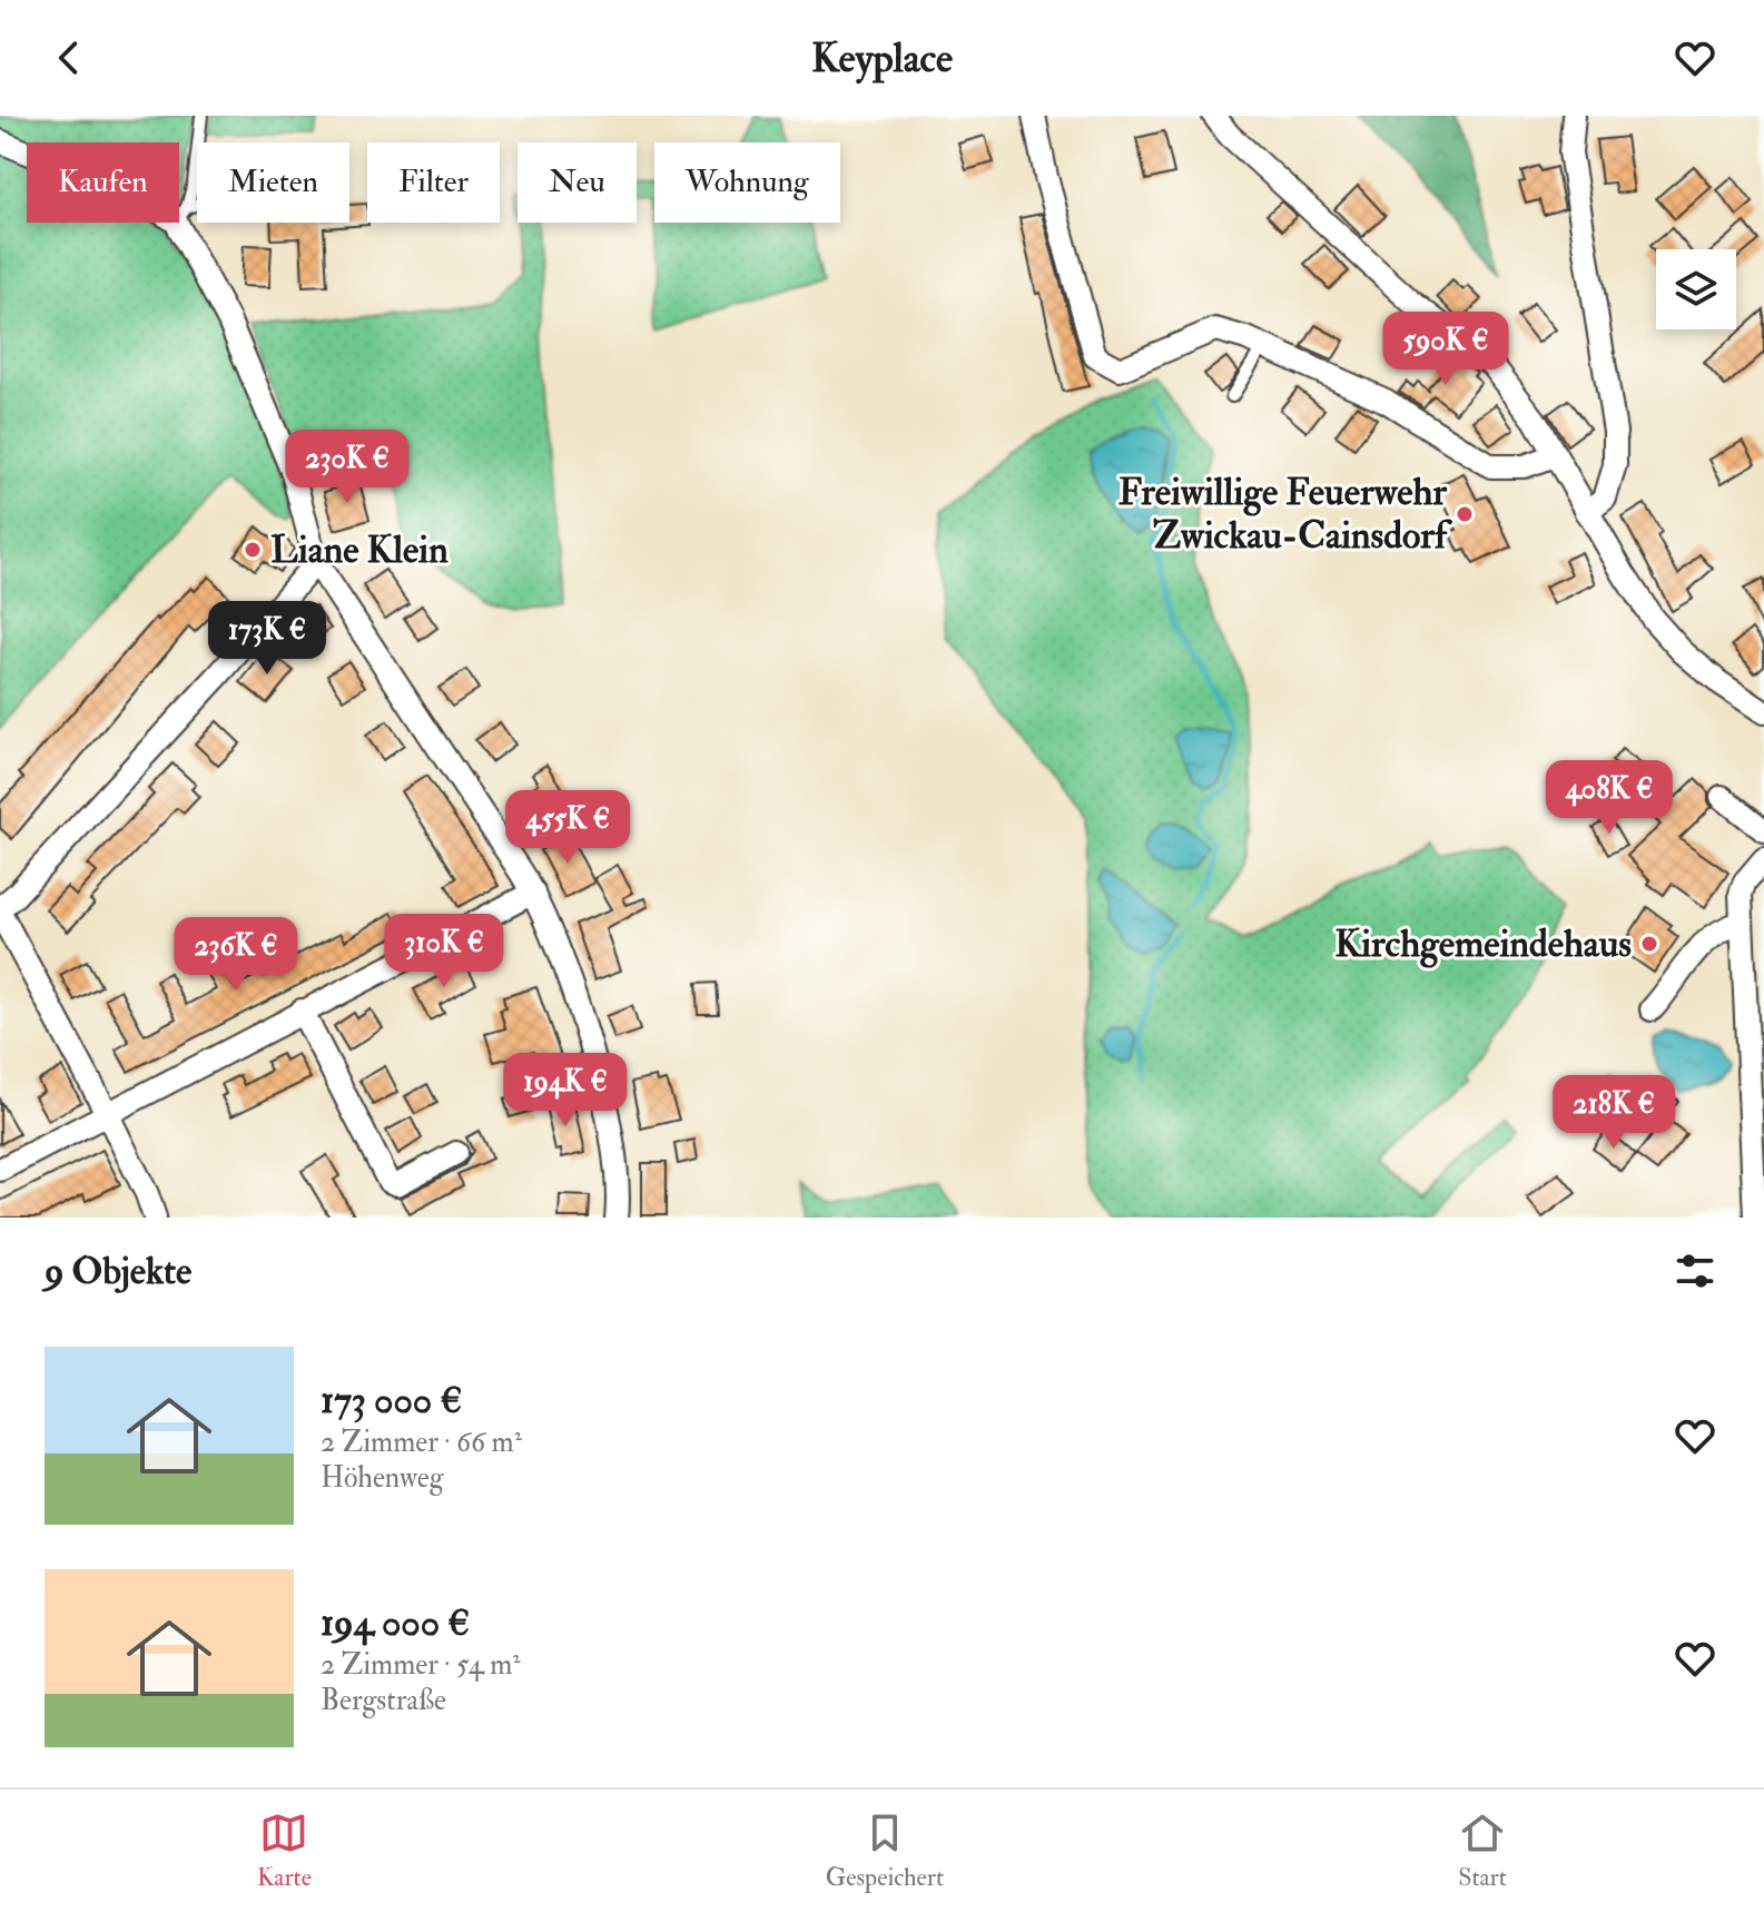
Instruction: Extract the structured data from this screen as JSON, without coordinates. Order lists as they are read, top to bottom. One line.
{"places":["Freiwillige Feuerwehr Zwickau-Cainsdorf","Liane Klein","Kirchgemeindehaus"],"page":{"header":"Keyplace","chip":["Kaufen","Mieten","Filter","Neu","Wohnung"],"price":["590K €","230K €","173K €","408K €","455K €","310K €","236K €","194K €","218K €"],"heading":"9 Objekte","list":[{"name":"173 000 €","note":"2 Zimmer · 66 m² · Höhenweg"},{"name":"194 000 €","note":"2 Zimmer · 54 m² · Bergstraße"}],"tabs":["Karte","Gespeichert","Start"]}}
